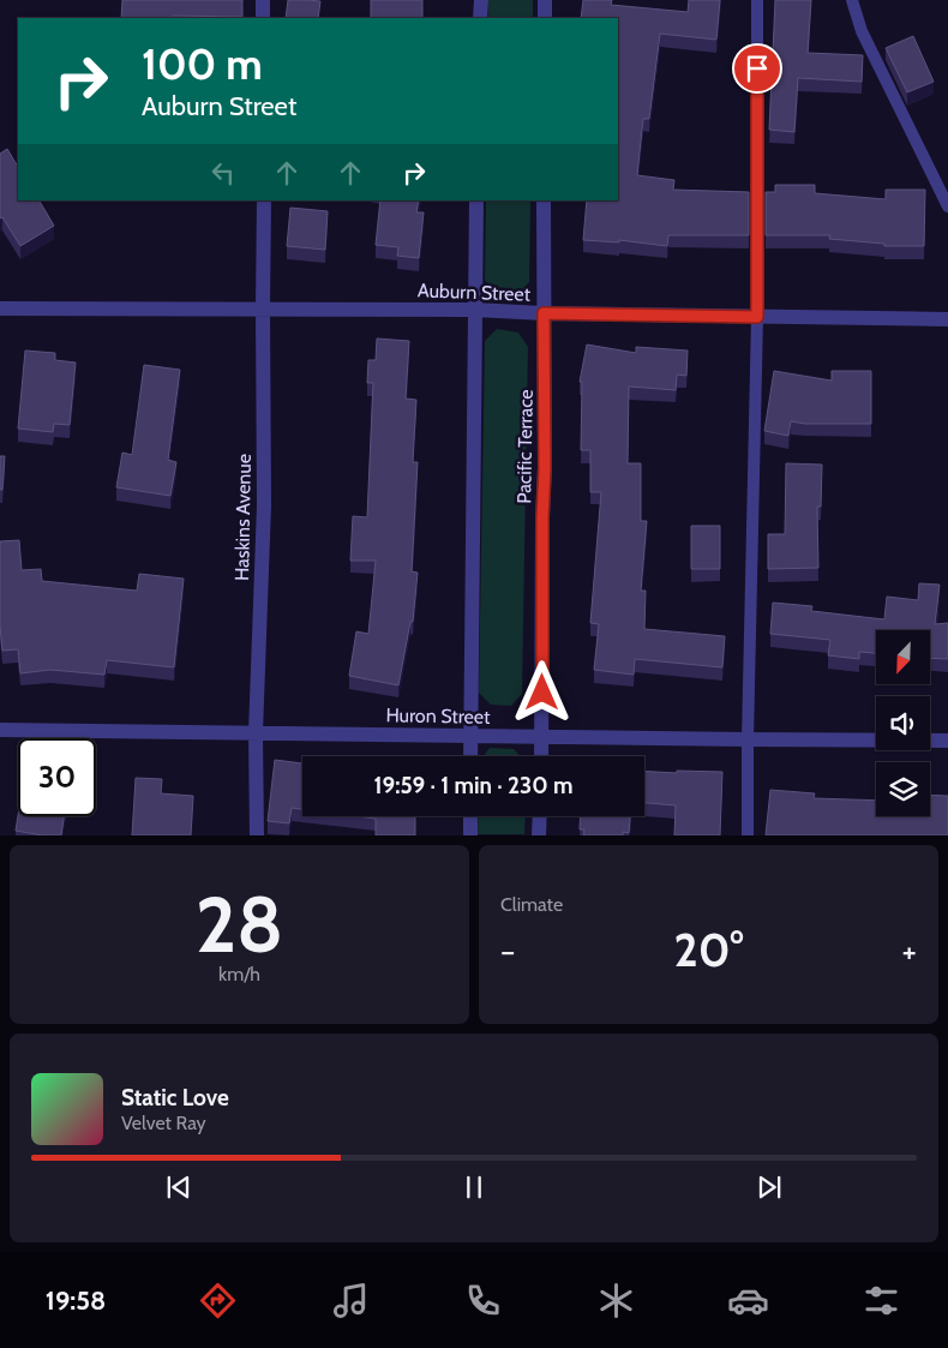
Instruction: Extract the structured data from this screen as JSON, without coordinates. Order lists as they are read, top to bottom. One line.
{"streets":{"street":["Auburn Street","Pacific Terrace","Haskins Avenue","Huron Street"]},"crossings":[["Auburn Street","Pacific Terrace"],["Auburn Street","Haskins Avenue"],["Pacific Terrace","Huron Street"],["Haskins Avenue","Huron Street"]],"north":"bottom left","page":{"turn":["100 m","Auburn Street"],"limit":"30","trip":"19:59 · 1 min · 230 m","tile":[["28","km/h"],"Climate"],"heat":["−","20°","+"],"song":["Static Love","Velvet Ray"],"tabs":"19:58"}}
